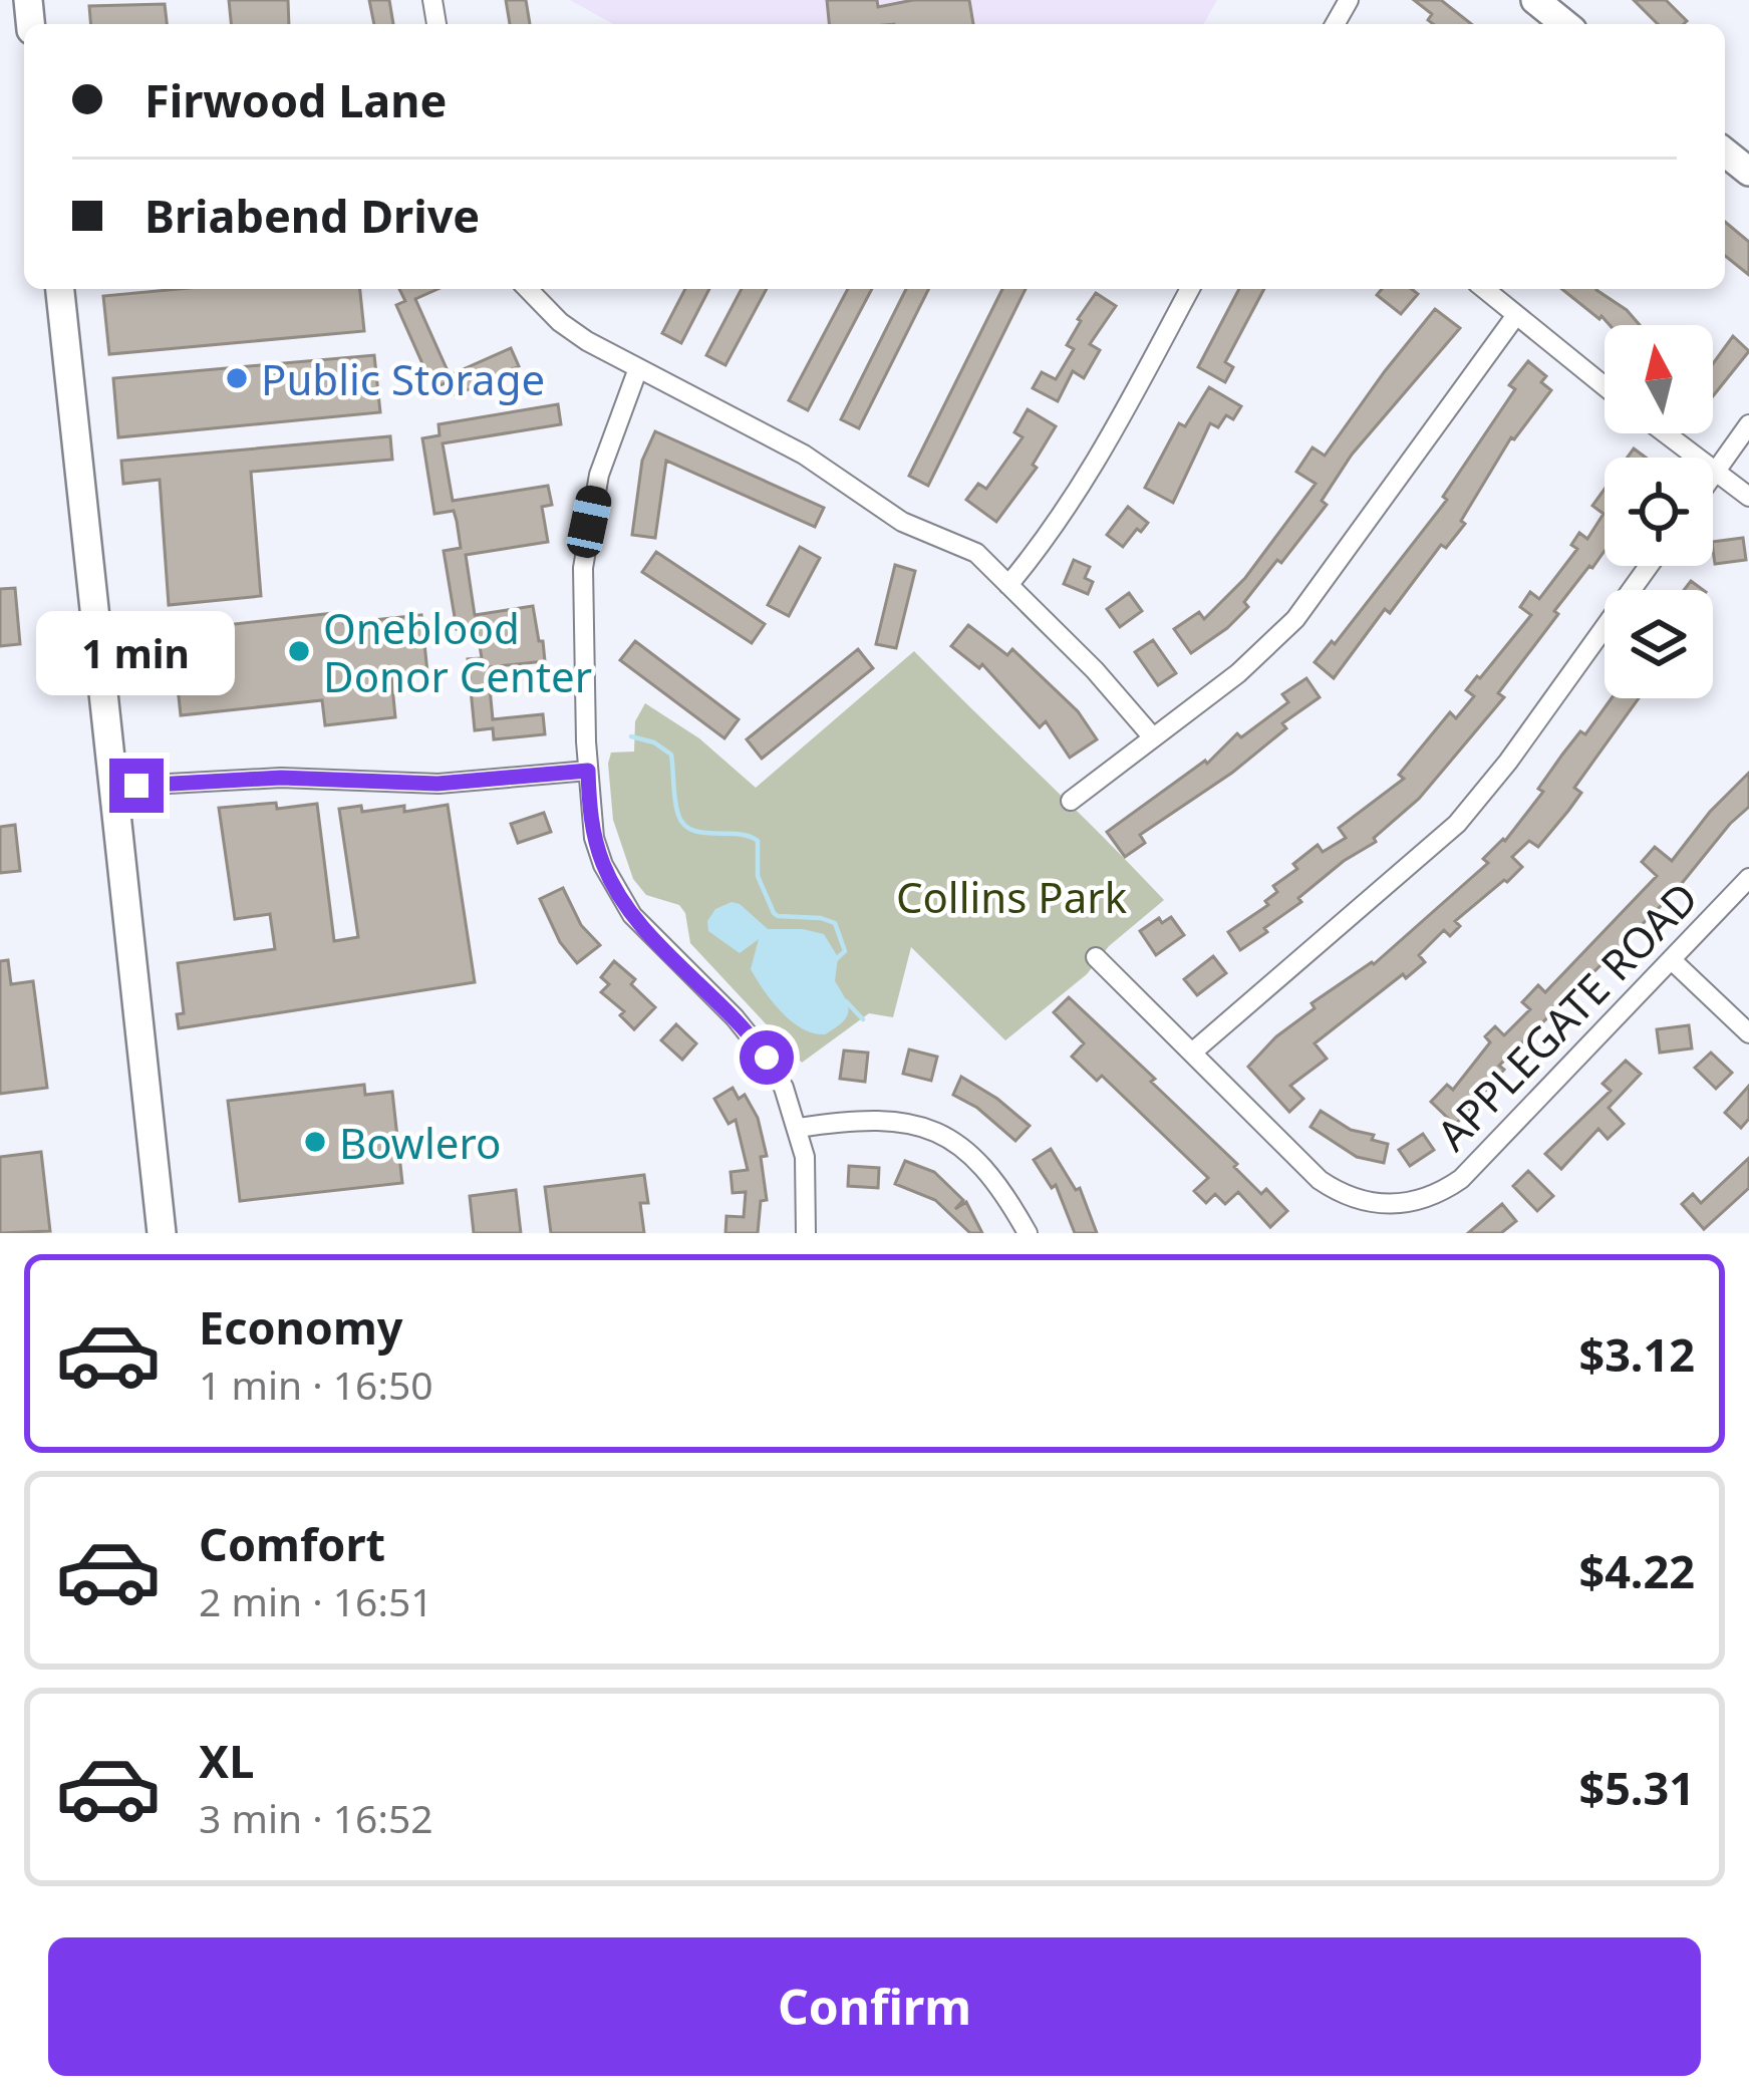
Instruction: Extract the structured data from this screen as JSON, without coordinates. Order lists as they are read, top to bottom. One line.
{"streets":{"street":["APPLEGATE ROAD"]},"parks":["Collins Park"],"places":["Public Storage","Oneblood Donor Center","Bowlero"],"north":"top","page":{"banner":["Firwood Lane","Briabend Drive"],"bubble":"1 min","list":[{"name":"Economy","note":"1 min · 16:50","value":"$3.12"},{"name":"Comfort","note":"2 min · 16:51","value":"$4.22"},{"name":"XL","note":"3 min · 16:52","value":"$5.31"}],"buttons":"Confirm"}}
